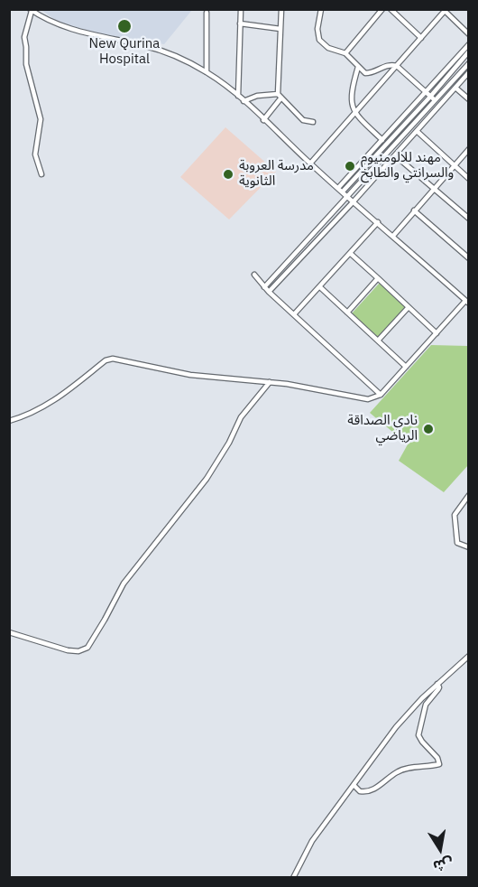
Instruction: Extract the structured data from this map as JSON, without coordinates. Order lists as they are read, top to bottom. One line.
{"places":["New Qurina Hospital","مهند للالومنيوم والسرانتي والطابخ","مدرسة العروبة الثانوية","نادي الصداقة الرياضي"],"north":"bottom"}
